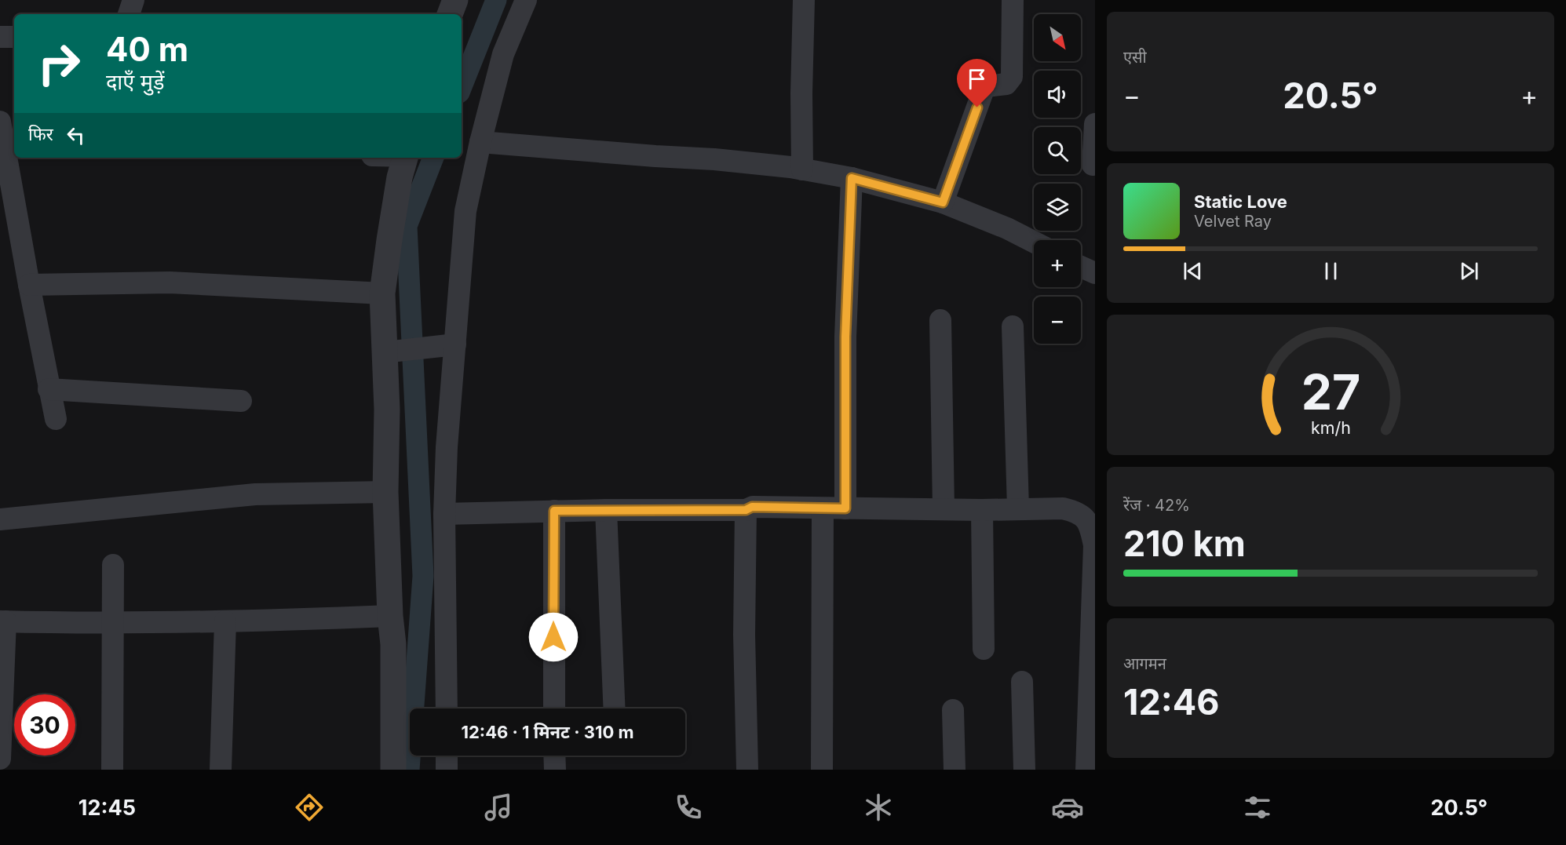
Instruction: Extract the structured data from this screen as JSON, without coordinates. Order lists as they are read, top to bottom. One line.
{"north":"bottom right","page":{"tile":["एसी",["रेंज · 42%","210 km"],["आगमन","12:46"]],"map_buttons":["+","−"],"turn":["40 m","दाएँ मुड़ें"],"heat":["−","20.5°","+"],"then":"फिर","song":["Static Love","Velvet Ray"],"limit":"30","trip":"12:46 · 1 मिनट · 310 m","tabs":["12:45","20.5°"],"gauge":["27","km/h"]}}
